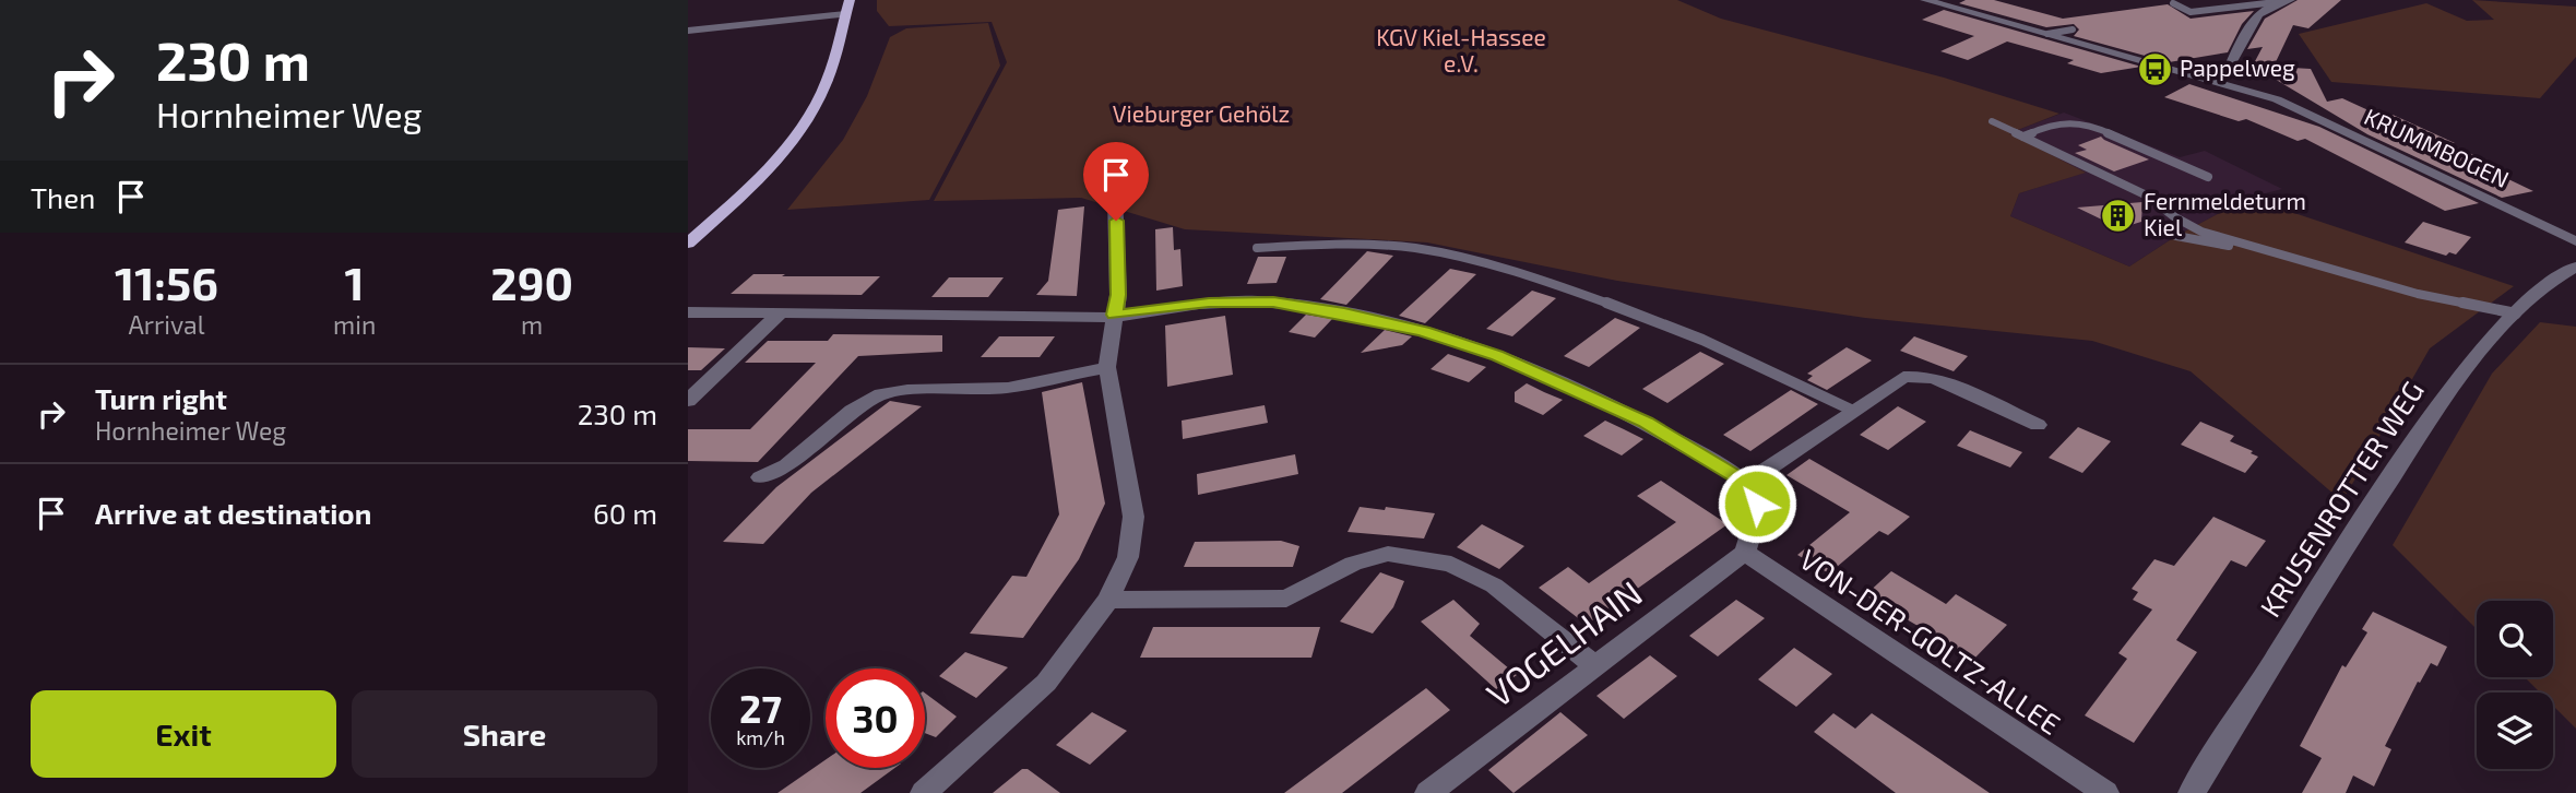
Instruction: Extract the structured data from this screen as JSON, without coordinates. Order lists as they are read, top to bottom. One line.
{"streets":{"street":["KRUMMBOGEN","KRUSENROTTER WEG","VON-DER-GOLTZ-ALLEE","VOGELHAIN"]},"crossings":[["VON-DER-GOLTZ-ALLEE","VOGELHAIN"]],"parks":["KGV Kiel-Hassee e.V.","Vieburger Gehölz"],"places":{"bus stop":["Pappelweg"],"building":["Fernmeldeturm Kiel"]},"page":{"turn":["230 m","Hornheimer Weg"],"then":"Then","eta":["11:56","Arrival","1","min","290","m"],"list":[{"name":"Turn right","note":"Hornheimer Weg","value":"230 m"},{"name":"Arrive at destination","value":"60 m"}],"speed":"27 km/h","limit":"30","buttons":["Exit","Share"]}}
